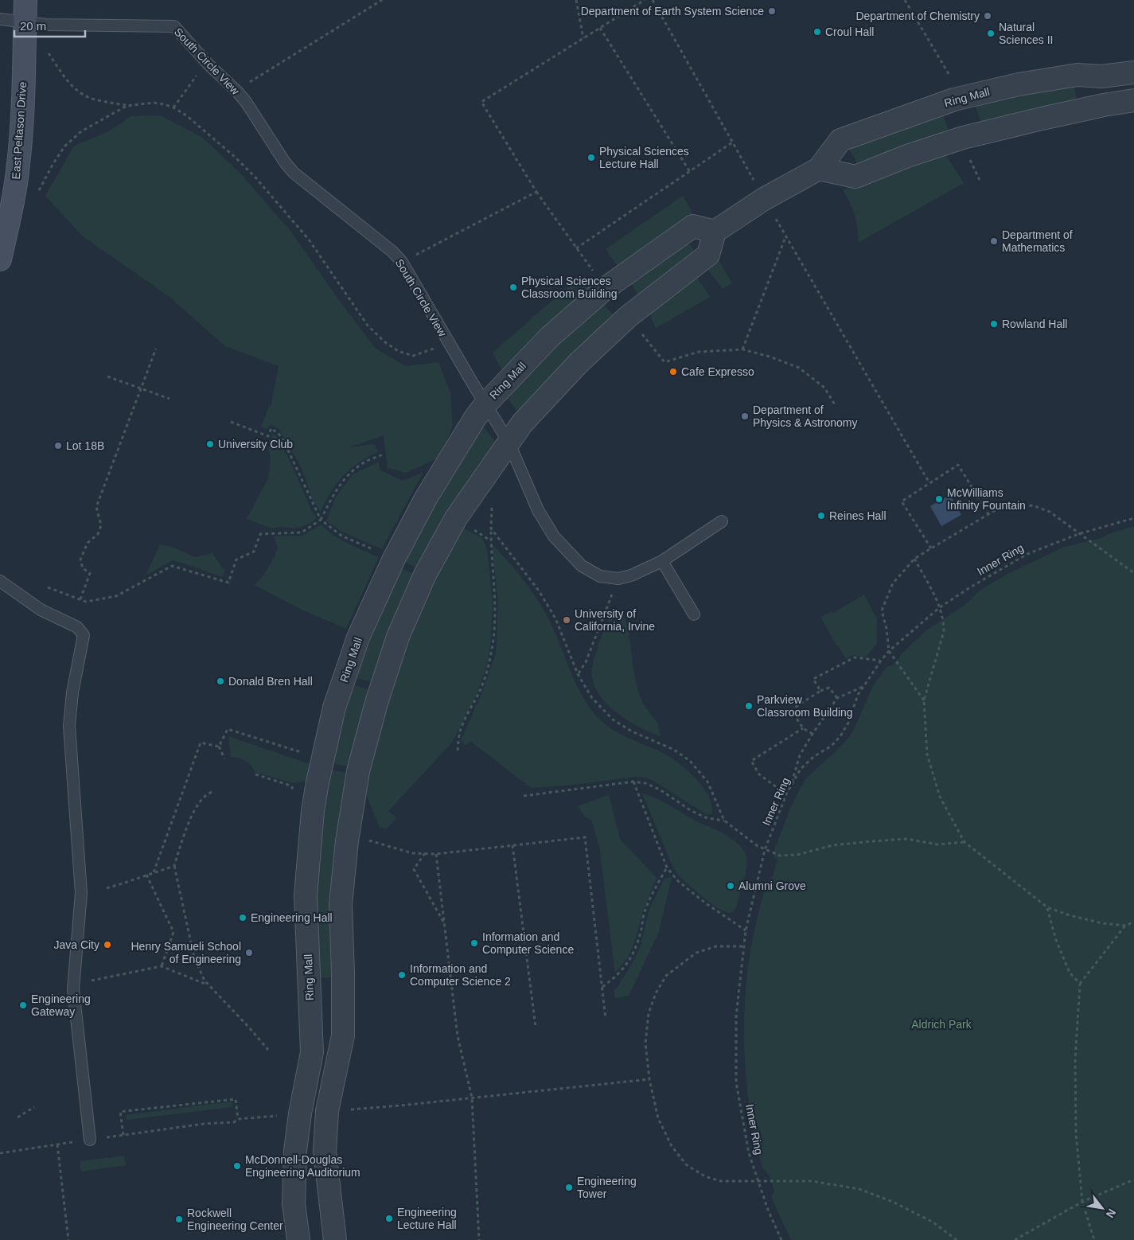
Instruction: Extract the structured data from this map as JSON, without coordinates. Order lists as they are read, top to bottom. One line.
{"streets":{"main road":["East Peltason Drive"],"street":["Ring Mall"],"lane":["South Circle View"],"path":["Inner Ring"]},"crossings":[["South Circle View","Ring Mall"],["South Circle View","East Peltason Drive"]],"parks":["Aldrich Park"],"places":["Department of Earth System Science","Department of Chemistry","Croul Hall","Natural Sciences II","Physical Sciences Lecture Hall","Department of Mathematics","Physical Sciences Classroom Building","Rowland Hall","Cafe Expresso","Department of Physics & Astronomy","University Club","Lot 18B","McWilliams Infinity Fountain","Reines Hall","University of California, Irvine","Donald Bren Hall","Parkview Classroom Building","Alumni Grove","Engineering Hall","Information and Computer Science","Java City","Henry Samueli School of Engineering","Information and Computer Science 2","Engineering Gateway","McDonnell-Douglas Engineering Auditorium","Engineering Tower","Engineering Lecture Hall","Rockwell Engineering Center"],"scale_bar":"20 m","north":"bottom right"}
